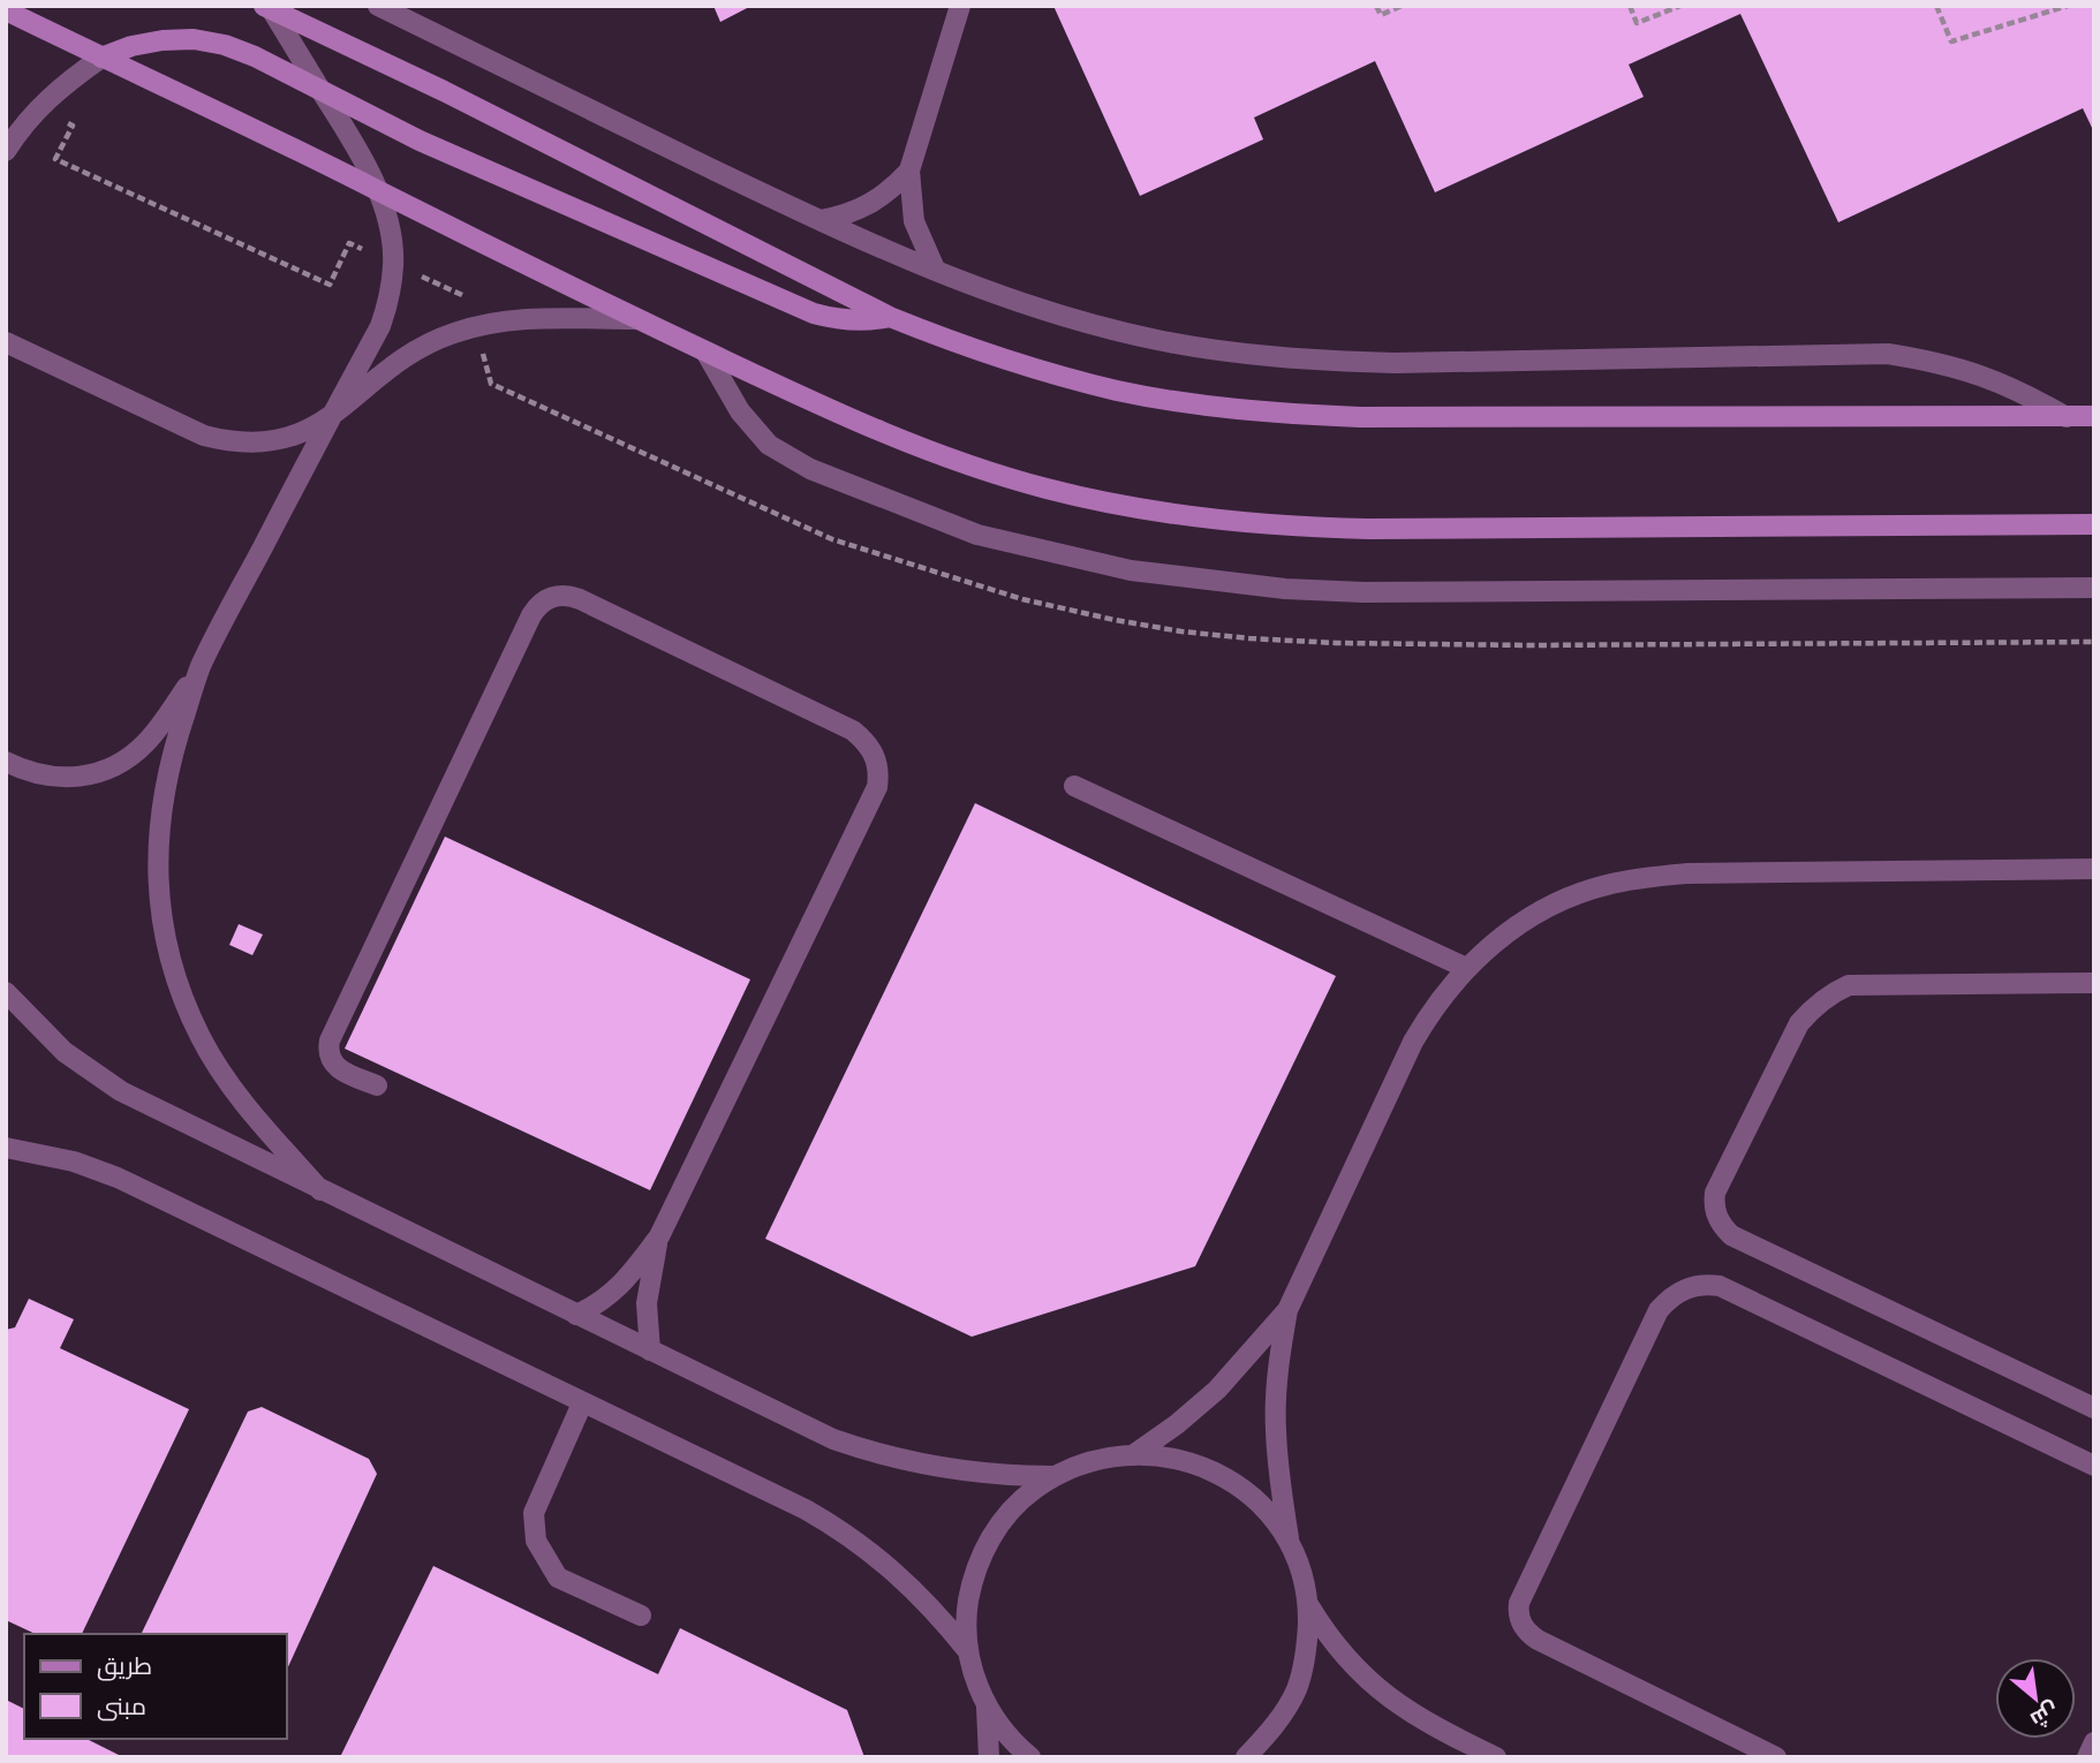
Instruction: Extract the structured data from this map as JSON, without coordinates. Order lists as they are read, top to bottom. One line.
{"legend":["طريق","مبنى"],"north":"bottom right"}
